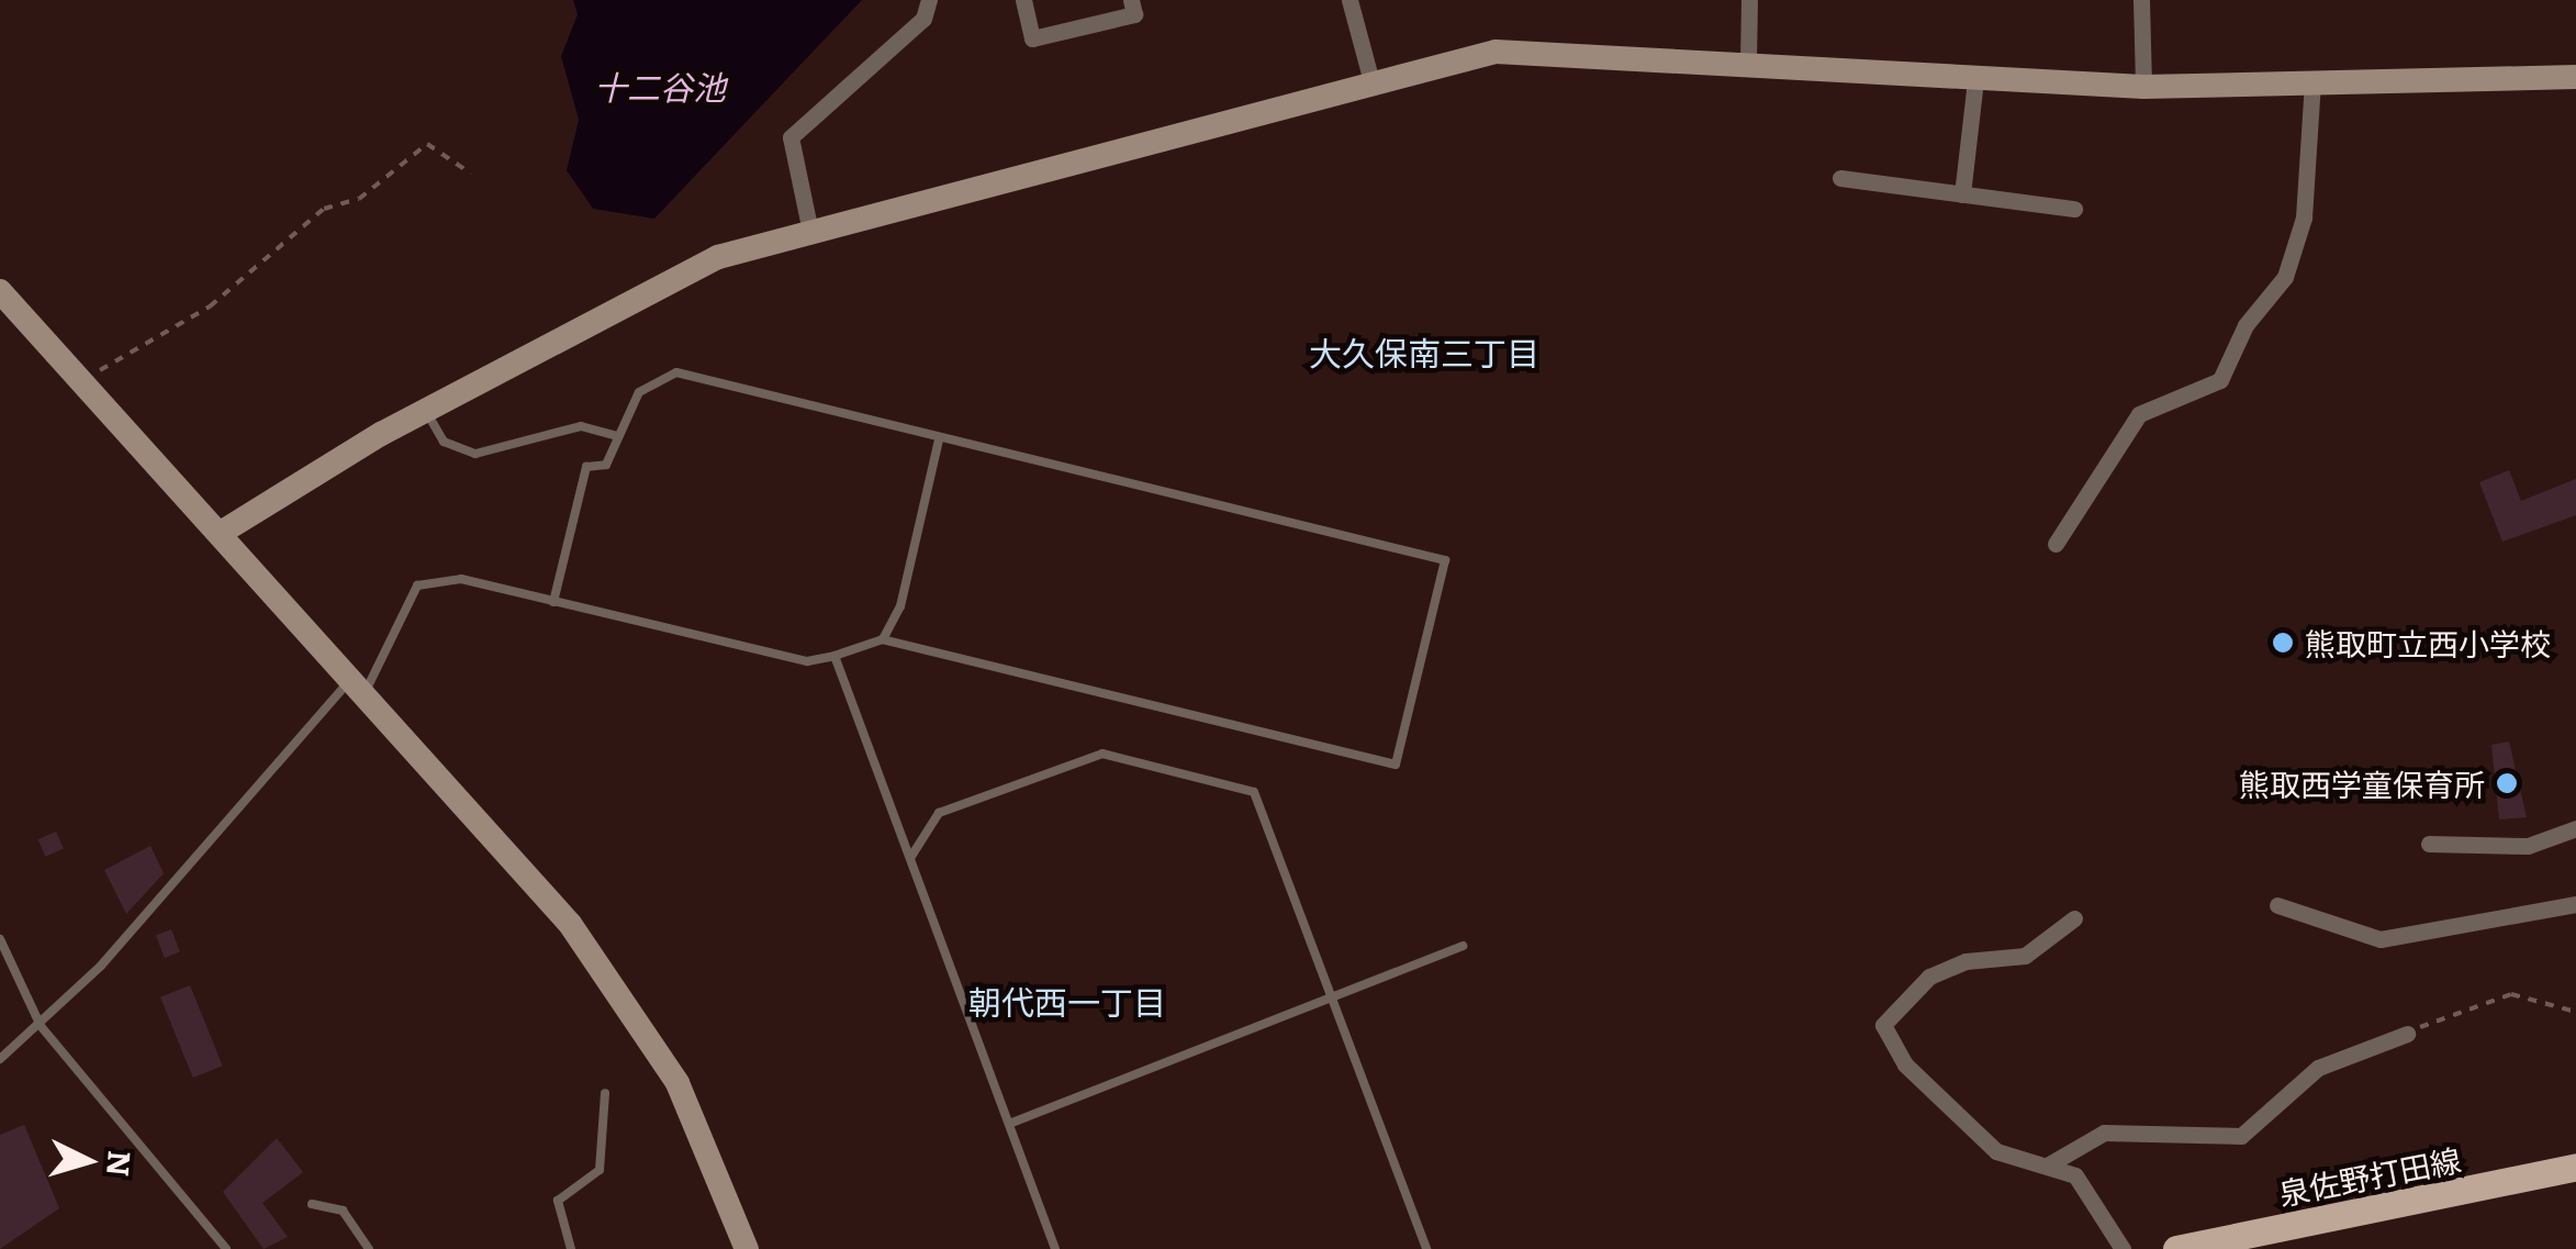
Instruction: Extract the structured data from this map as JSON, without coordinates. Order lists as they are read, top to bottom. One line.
{"streets":{"main road":["泉佐野打田線"]},"districts":["大久保南三丁目","朝代西一丁目"],"water":["十二谷池"],"places":["熊取町立西小学校","熊取西学童保育所"],"north":"right"}
